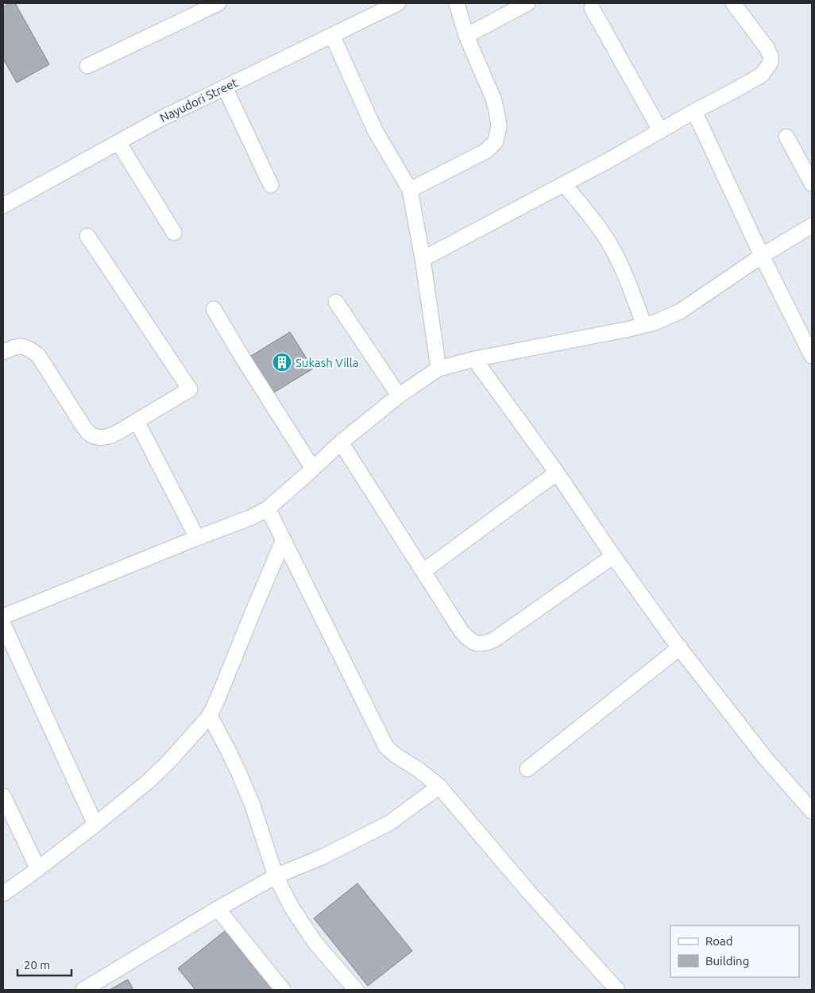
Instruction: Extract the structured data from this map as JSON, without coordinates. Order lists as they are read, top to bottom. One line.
{"streets":{"street":["Nayudori Street"]},"places":{"building":["Sukash Villa"]},"legend":["Road","Building"],"scale_bar":"20 m"}
